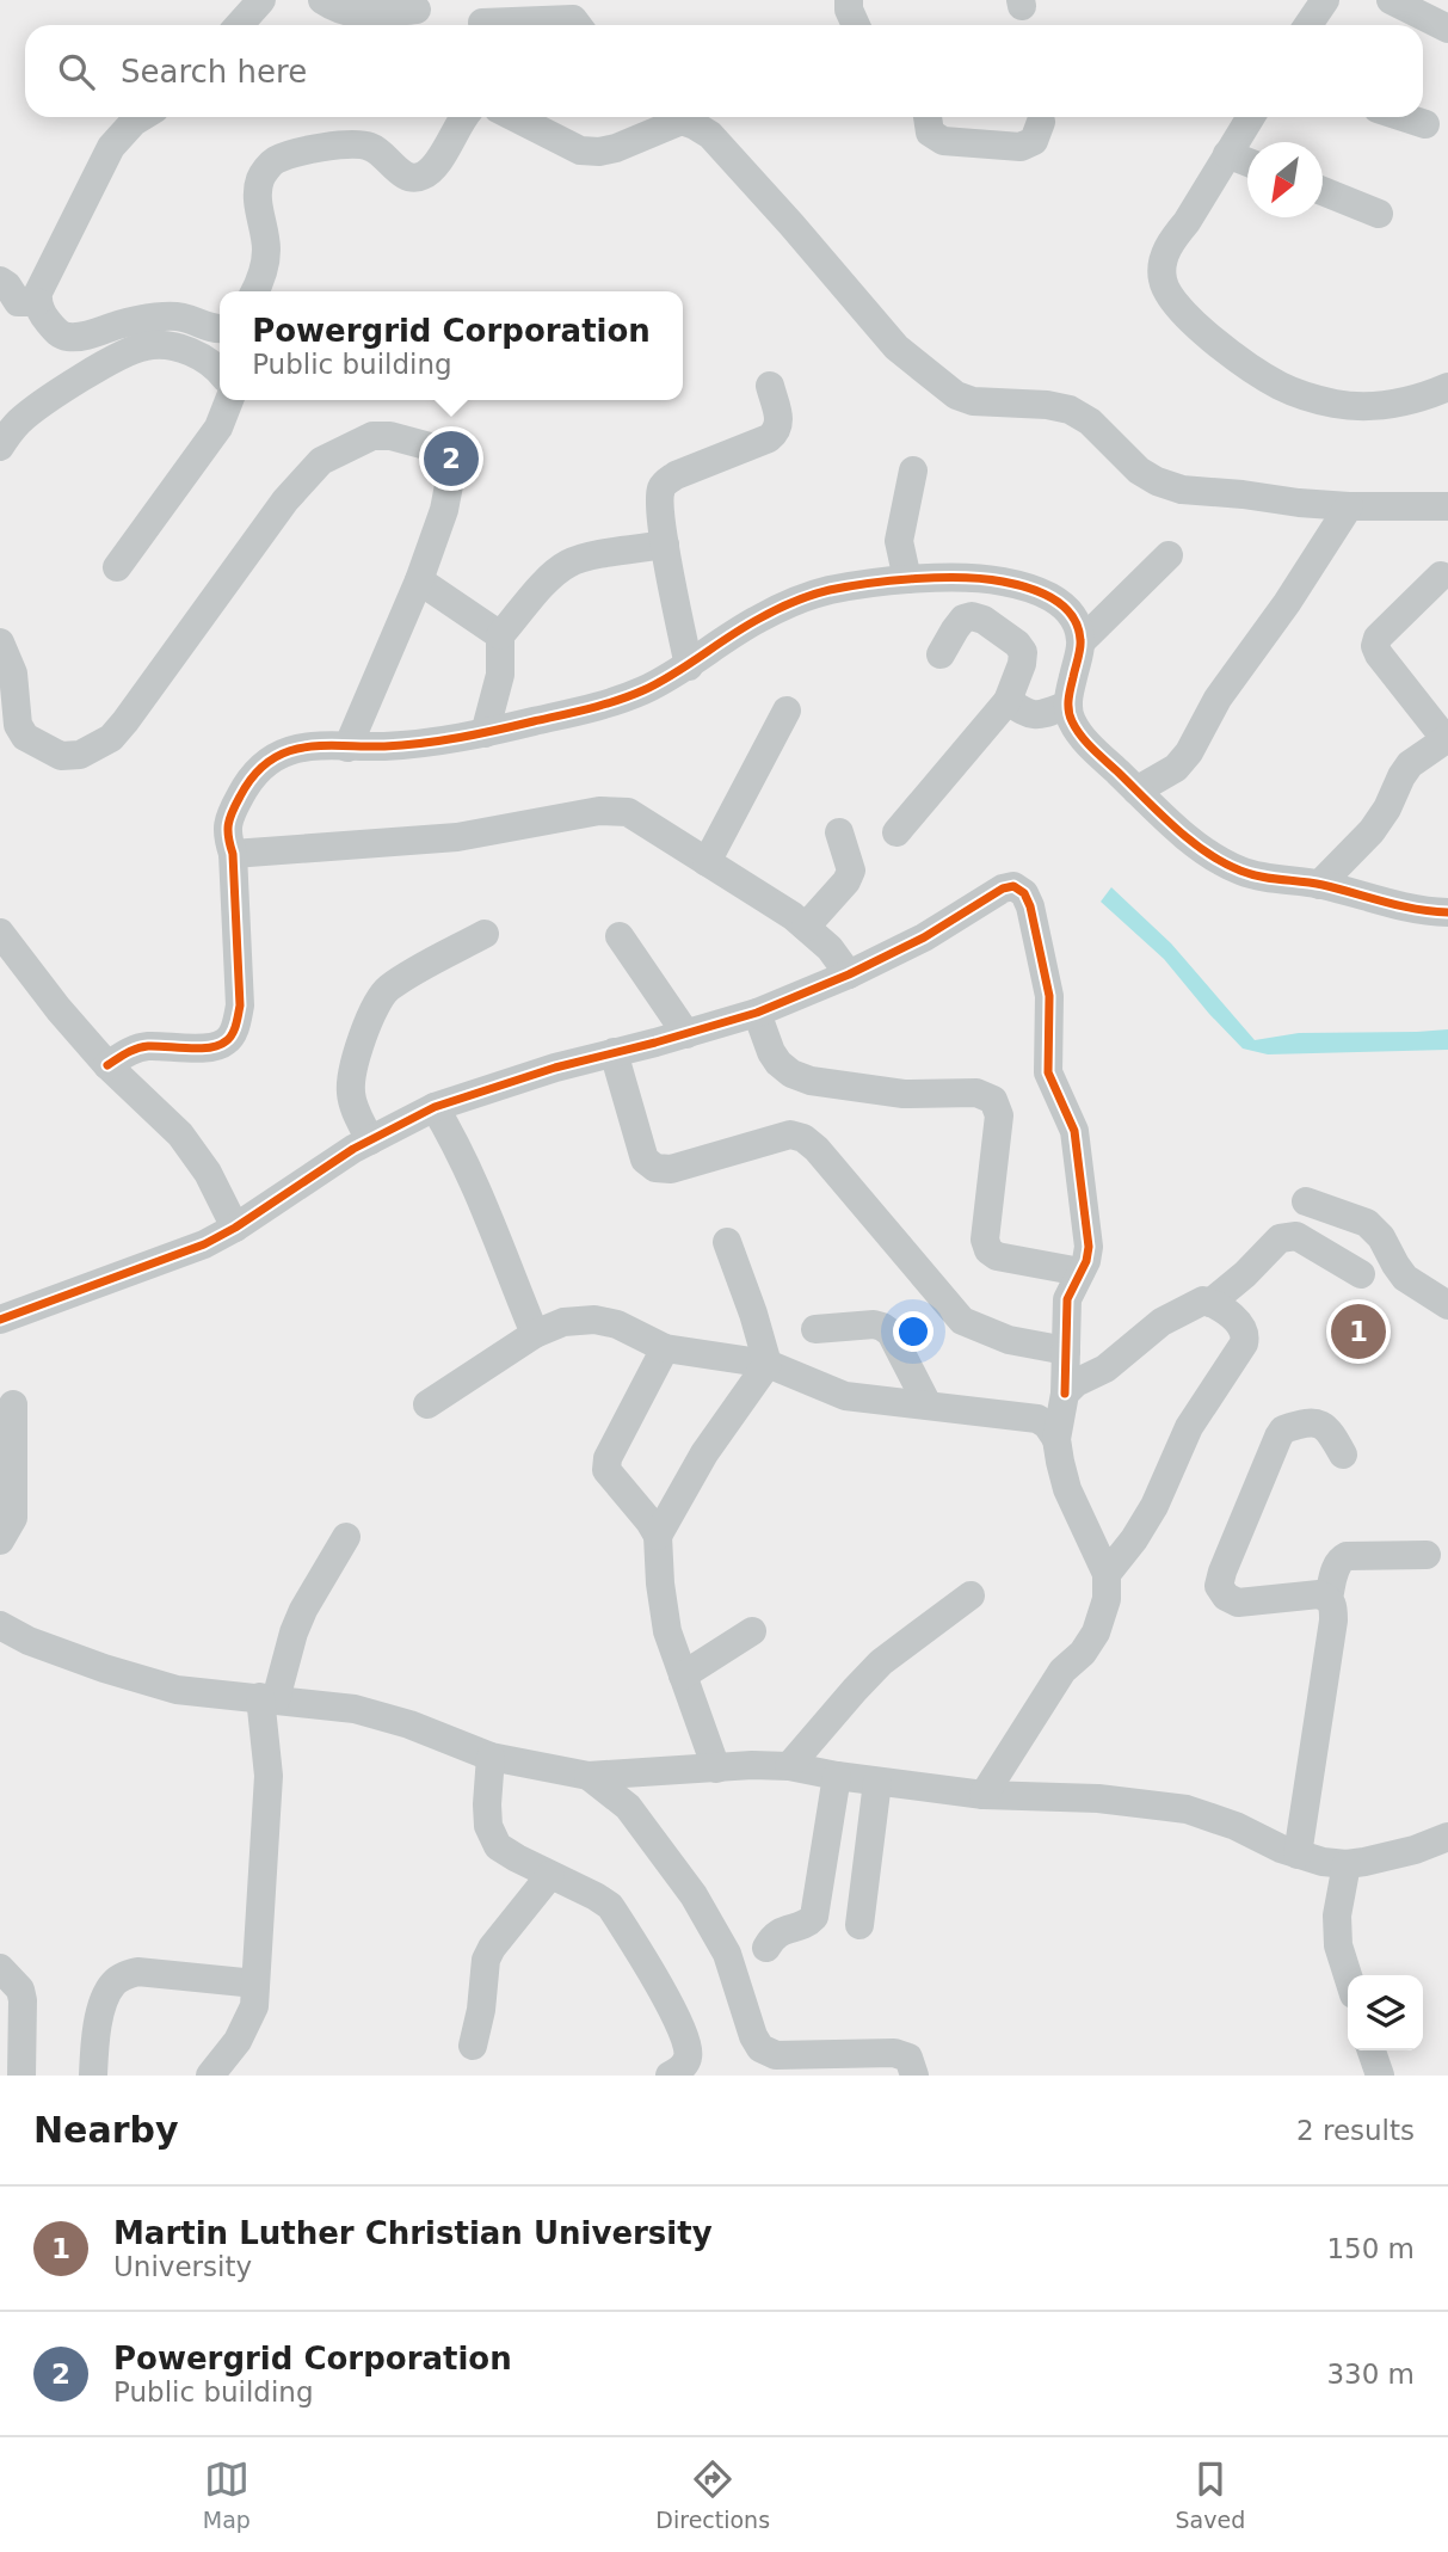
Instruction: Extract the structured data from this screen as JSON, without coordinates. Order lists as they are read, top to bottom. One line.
{"north":"bottom left","page":{"search":"Search here","popup":["Powergrid Corporation","Public building"],"pins":["2","1"],"heading":["Nearby","2 results"],"list":[{"mark":"1","name":"Martin Luther Christian University","note":"University","value":"150 m"},{"mark":"2","name":"Powergrid Corporation","note":"Public building","value":"330 m"}],"nav":["Map","Directions","Saved"]}}
